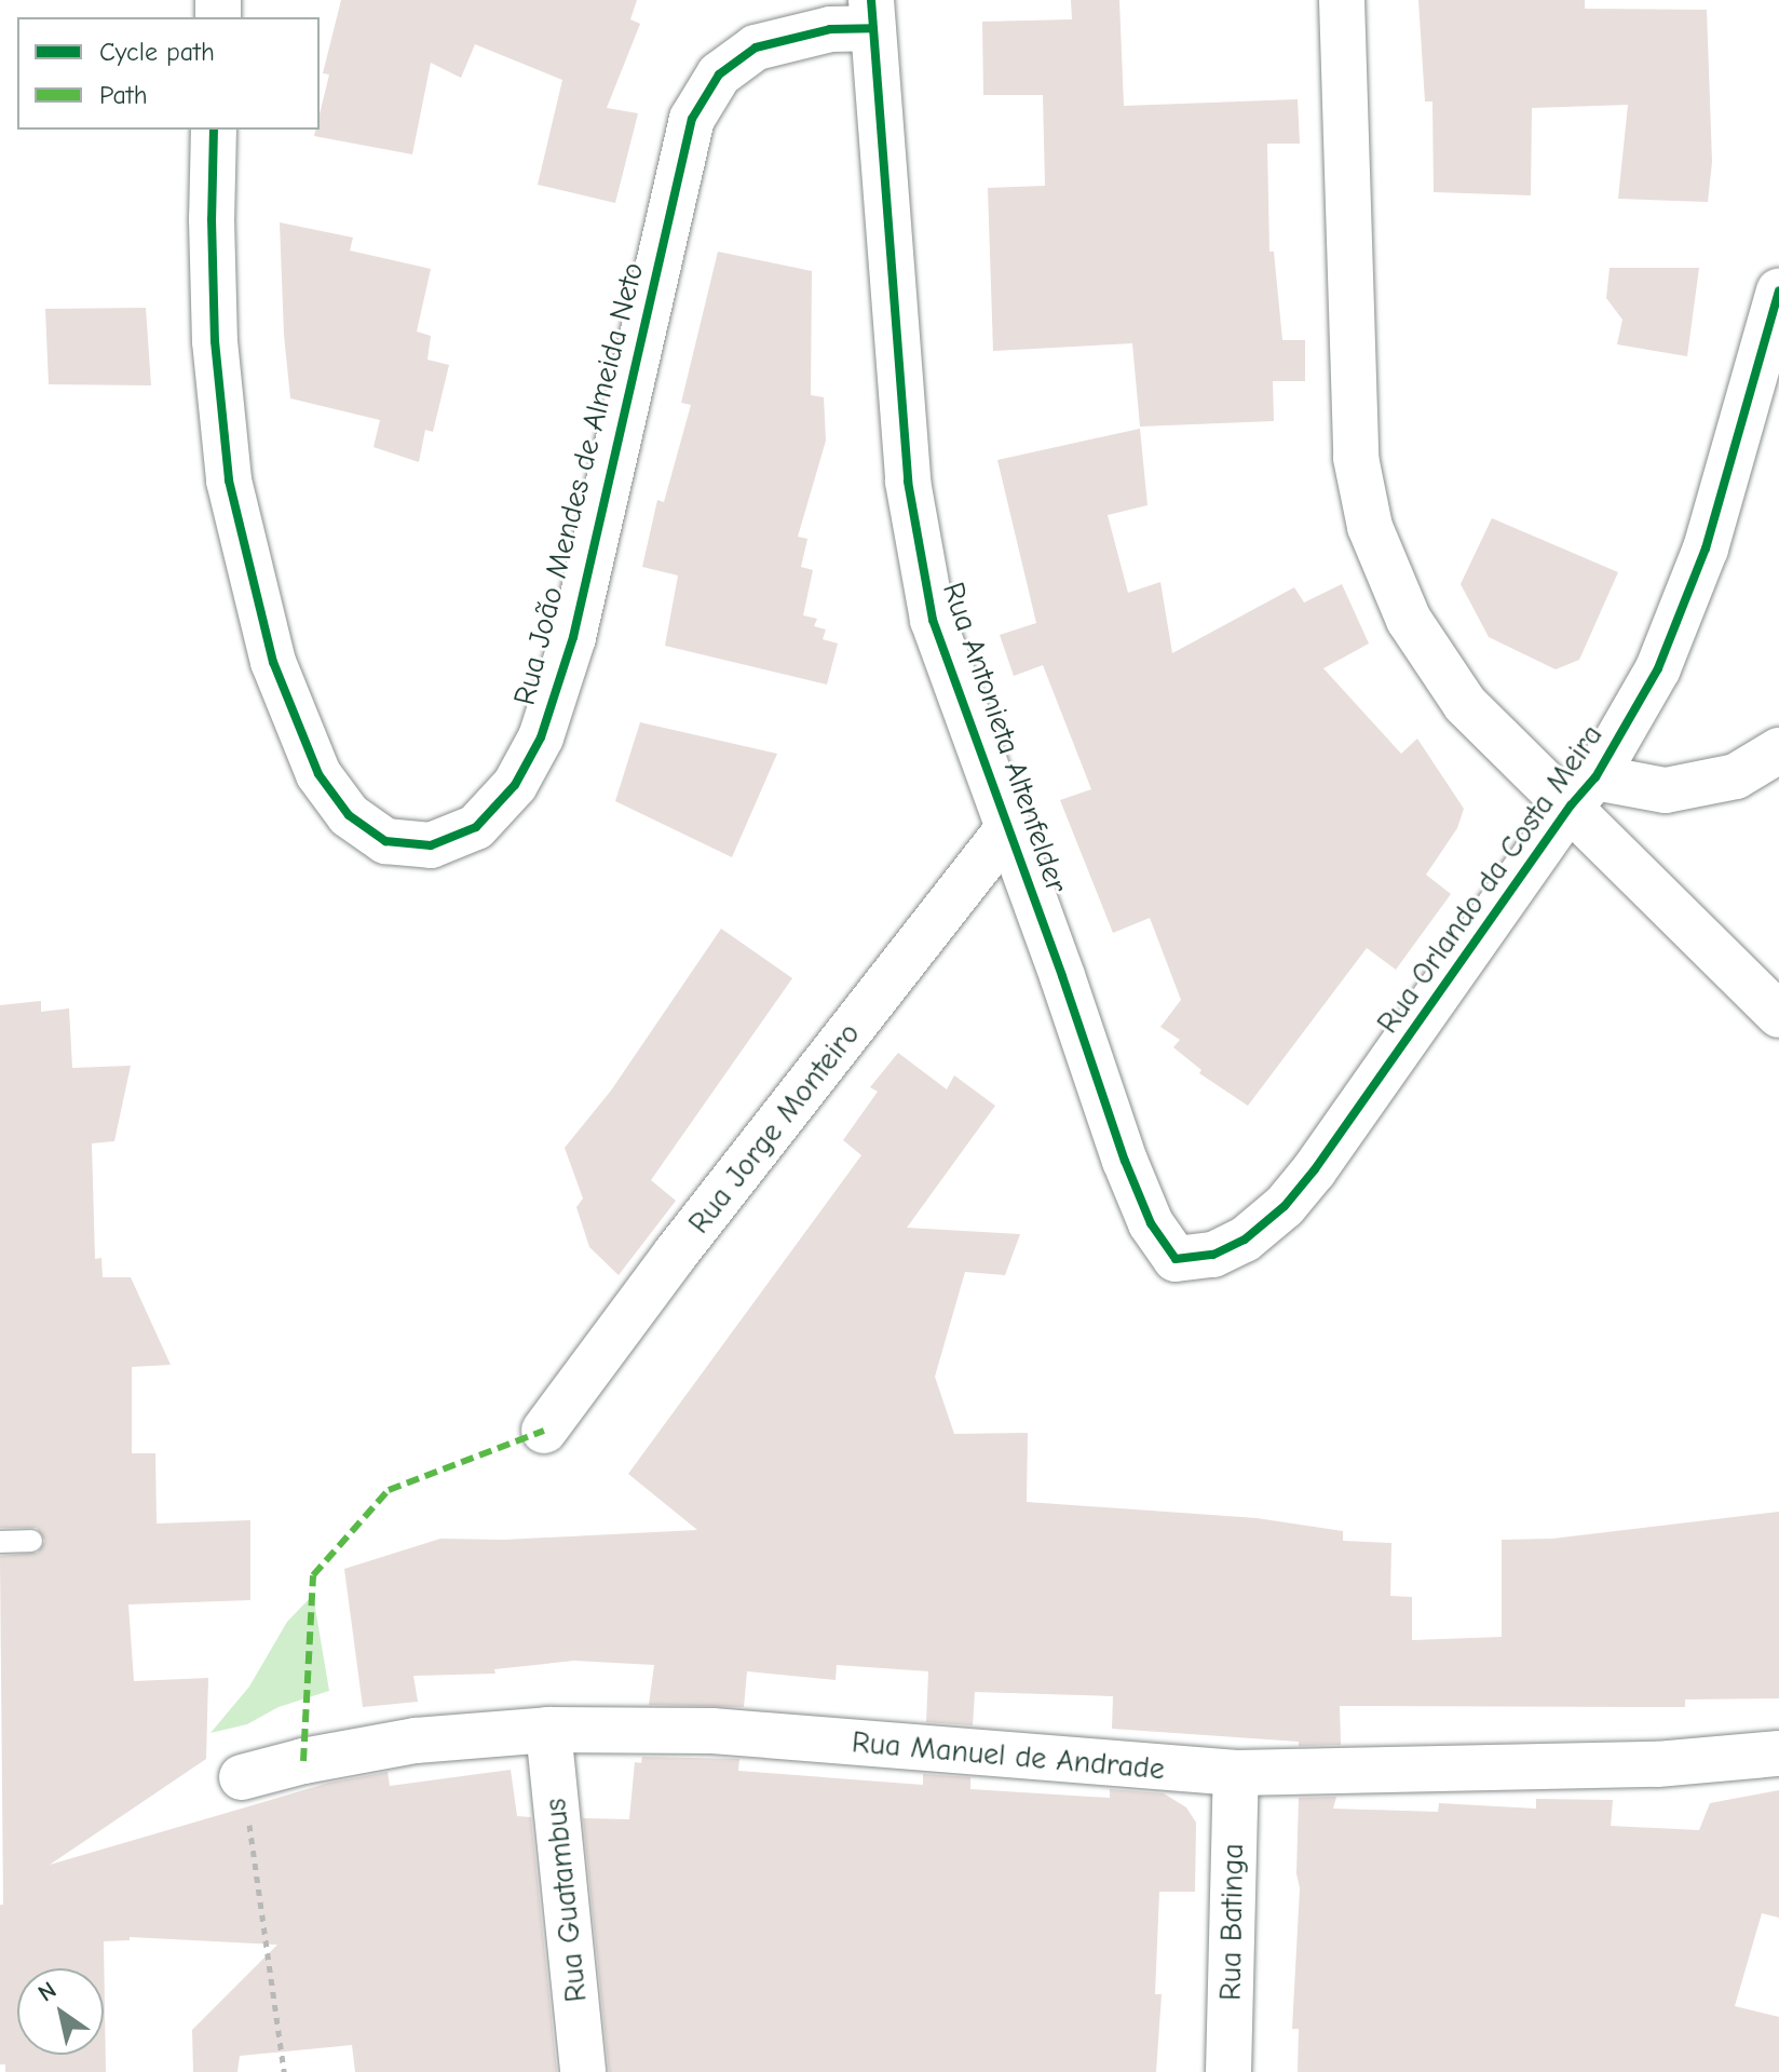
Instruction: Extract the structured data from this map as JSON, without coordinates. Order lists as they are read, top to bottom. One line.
{"streets":{"street":["Rua João Mendes de Almeida Neto","Rua Antonieta Altenfelder","Rua Orlando da Costa Meira","Rua Jorge Monteiro","Rua Manuel de Andrade","Rua Guatambus","Rua Batinga"]},"crossings":[["Rua João Mendes de Almeida Neto","Rua Antonieta Altenfelder"],["Rua Antonieta Altenfelder","Rua Orlando da Costa Meira"],["Rua Antonieta Altenfelder","Rua Jorge Monteiro"],["Rua Manuel de Andrade","Rua Guatambus"],["Rua Manuel de Andrade","Rua Batinga"]],"legend":["Cycle path","Path"],"north":"top left"}
